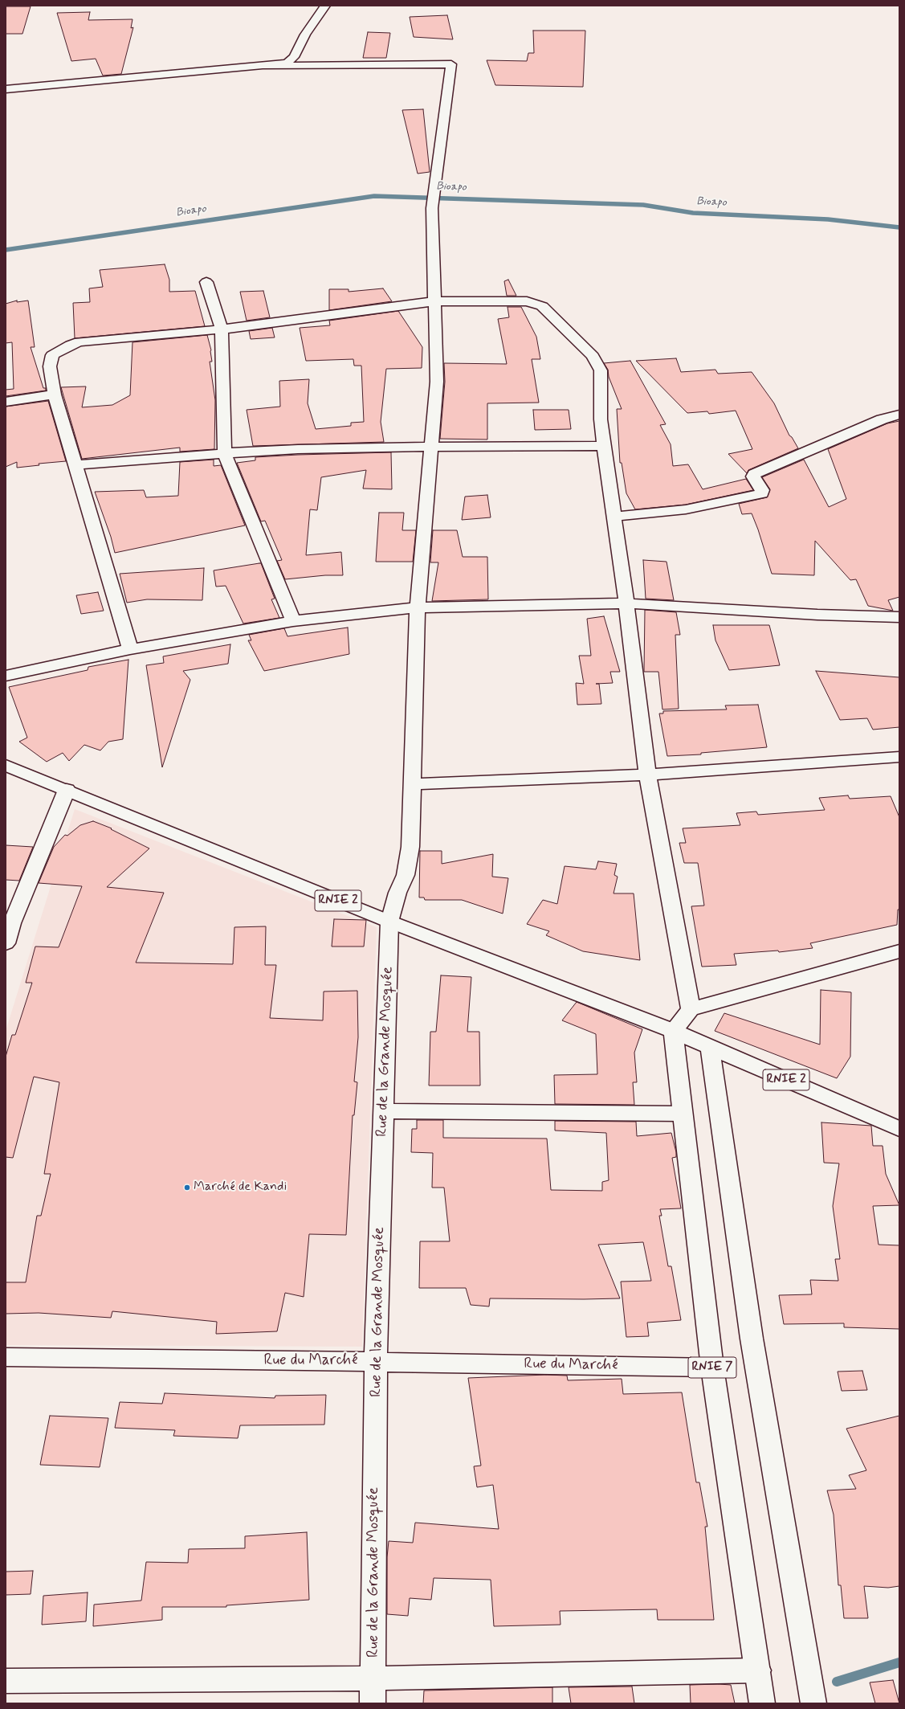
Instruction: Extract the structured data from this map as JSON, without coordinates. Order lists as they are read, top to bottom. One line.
{"streets":{"street":["RNIE 2","Rue de la Grande Mosquée","Rue du Marché","RNIE 7"]},"crossings":[["RNIE 2","Rue de la Grande Mosquée"],["RNIE 2","RNIE 7"],["Rue de la Grande Mosquée","Rue du Marché"],["Rue du Marché","RNIE 7"]],"water":["Bioapo"],"places":["Marché de Kandi"]}
